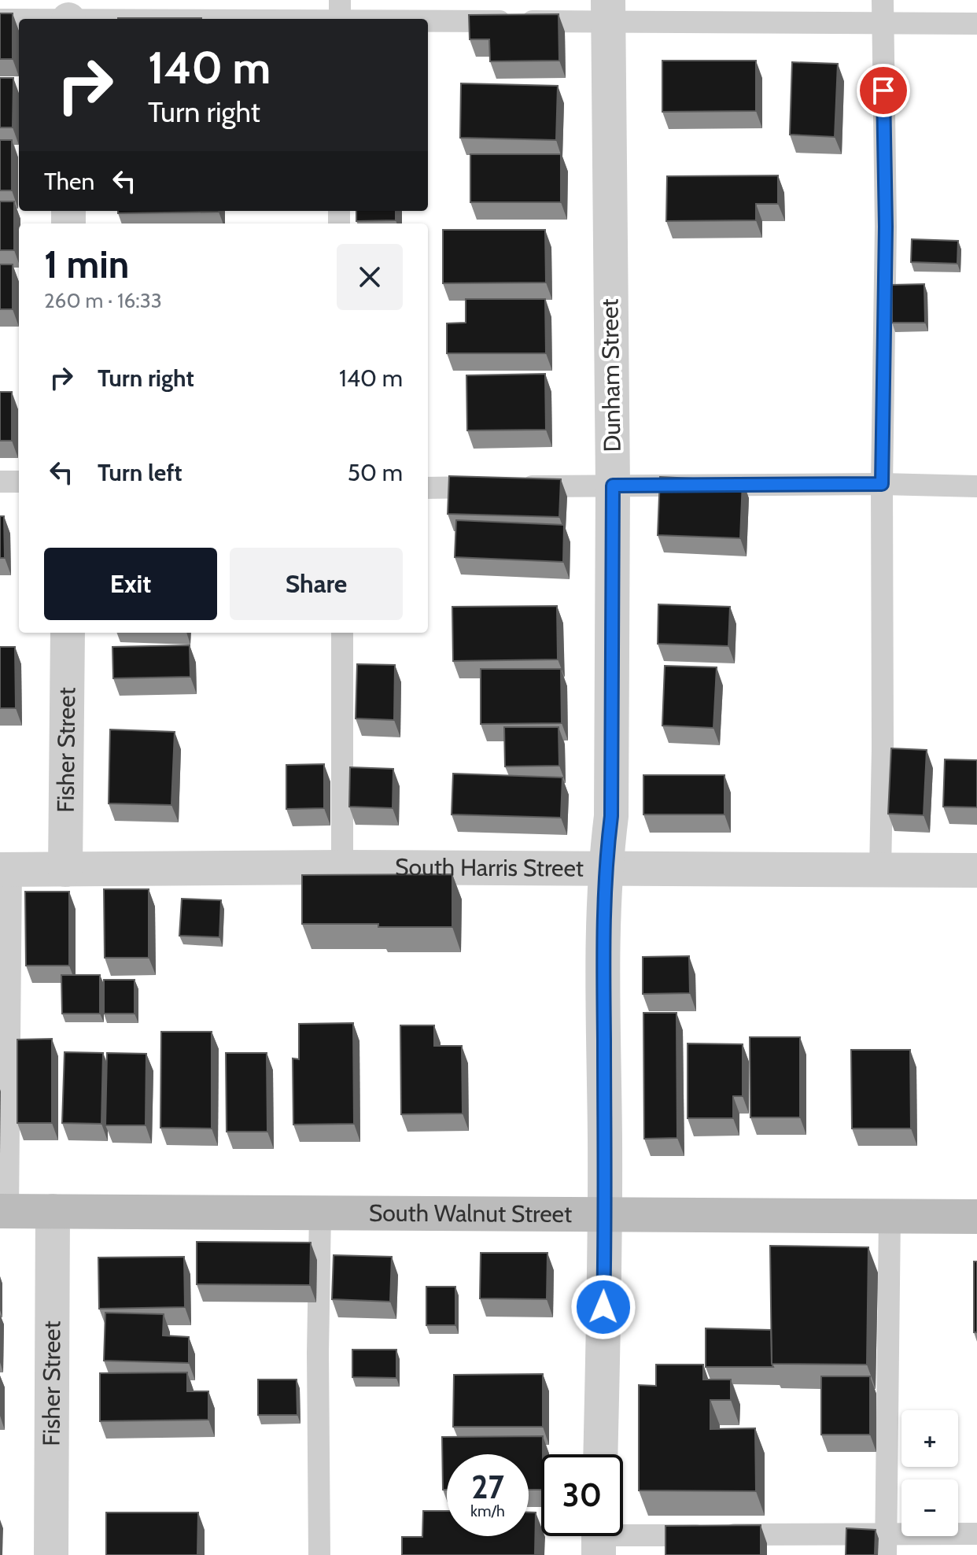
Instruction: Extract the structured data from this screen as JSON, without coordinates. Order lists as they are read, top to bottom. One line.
{"streets":{"street":["Dunham Street","Fisher Street","South Harris Street","South Walnut Street"]},"crossings":[["Dunham Street","South Harris Street"],["Dunham Street","South Walnut Street"],["Fisher Street","South Harris Street"],["Fisher Street","South Walnut Street"]],"page":{"turn":["140 m","Turn right"],"then":"Then","heading":["1 min","260 m · 16:33"],"list":[{"name":"Turn right","value":"140 m"},{"name":"Turn left","value":"50 m"}],"buttons":["Exit","Share"],"map_buttons":["+","−"],"speed":"27 km/h","limit":"30"}}
